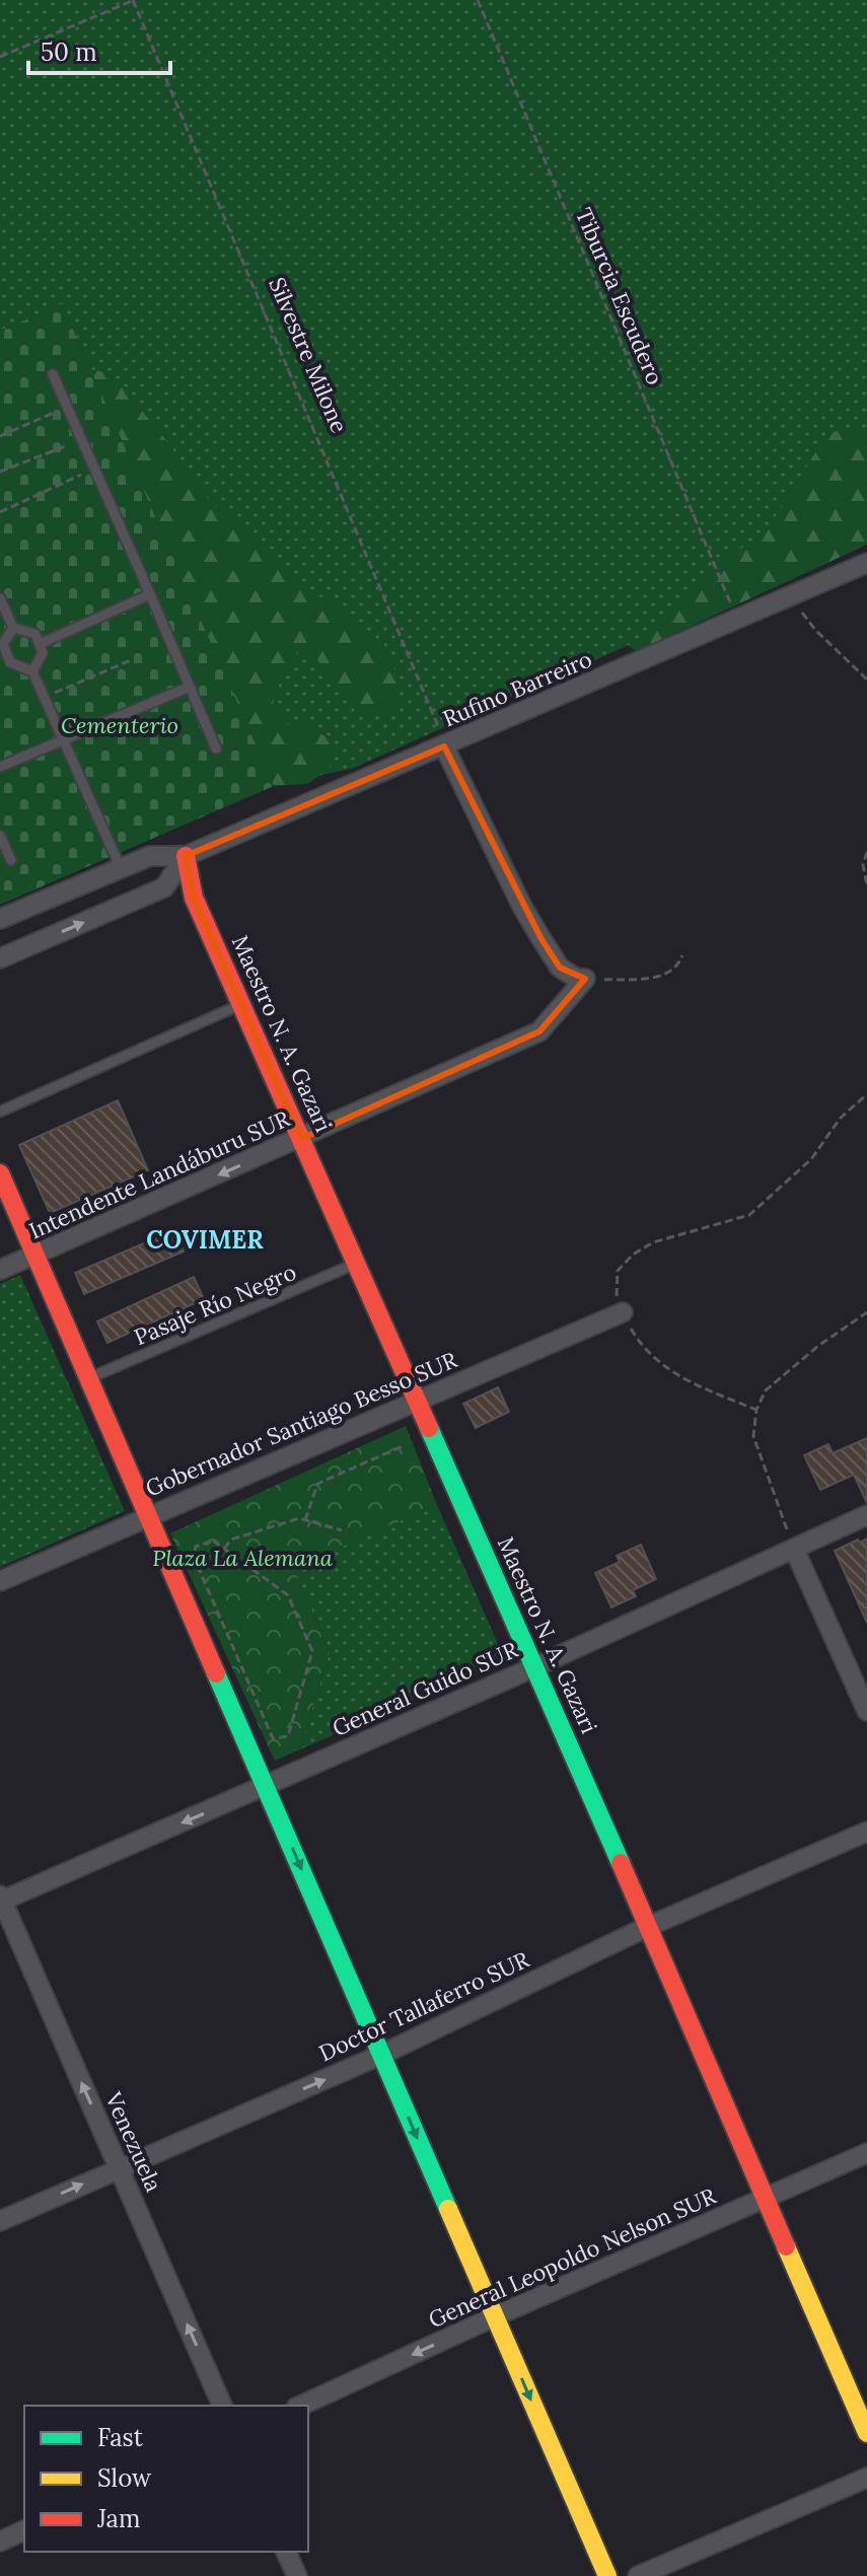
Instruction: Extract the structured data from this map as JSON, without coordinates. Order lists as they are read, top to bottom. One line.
{"streets":{"street":["Rufino Barreiro","Maestro N. A. Gazari","Intendente Landáburu SUR","Gobernador Santiago Besso SUR","General Guido SUR","Doctor Tallaferro SUR","Venezuela","General Leopoldo Nelson SUR"],"lane":["Pasaje Río Negro"],"path":["Tiburcia Escudero","Silvestre Milone"]},"crossings":[["Silvestre Milone","Rufino Barreiro"],["Rufino Barreiro","Maestro N. A. Gazari"],["Maestro N. A. Gazari","Intendente Landáburu SUR"],["Maestro N. A. Gazari","Pasaje Río Negro"],["Maestro N. A. Gazari","Gobernador Santiago Besso SUR"],["Maestro N. A. Gazari","General Guido SUR"],["Maestro N. A. Gazari","Doctor Tallaferro SUR"],["Maestro N. A. Gazari","General Leopoldo Nelson SUR"],["General Guido SUR","Venezuela"],["Doctor Tallaferro SUR","Venezuela"]],"one_way":["Intendente Landáburu SUR","Doctor Tallaferro SUR","Venezuela"],"districts":["COVIMER"],"parks":["Cementerio","Plaza La Alemana"],"legend":["Fast","Slow","Jam"],"scale_bar":"50 m"}
